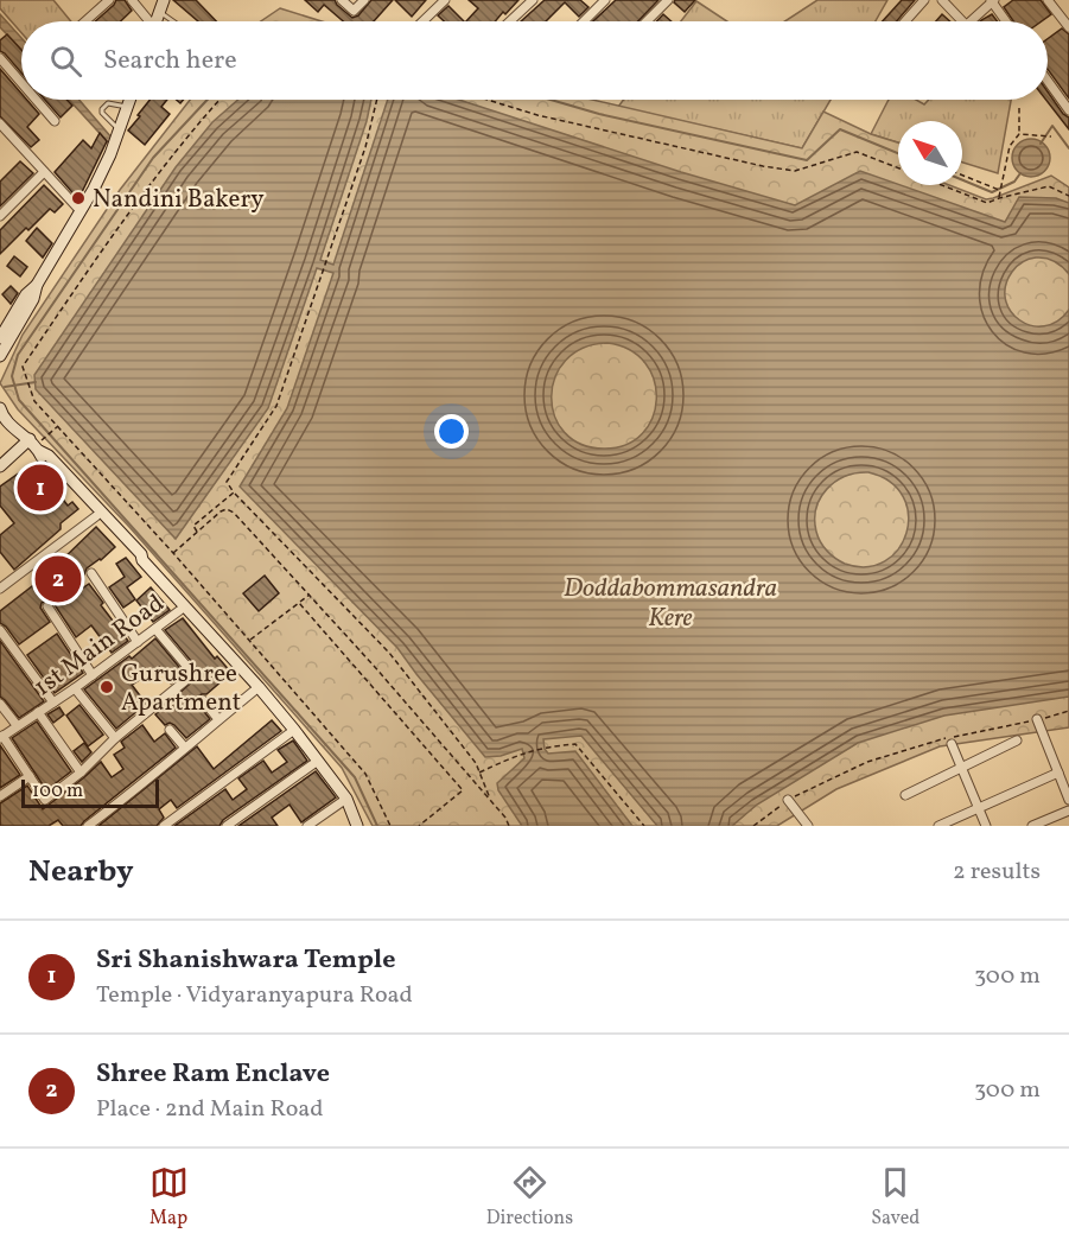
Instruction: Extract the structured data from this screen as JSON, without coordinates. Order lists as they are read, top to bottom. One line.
{"streets":{"street":["1st Main Road"]},"water":["Doddabommasandra Kere"],"places":["Nandini Bakery","Gurushree Apartment"],"scale_bar":"100 m","north":"top left","page":{"search":"Search here","pins":["1","2"],"scale":"100 m","heading":["Nearby","2 results"],"list":[{"mark":"1","name":"Sri Shanishwara Temple","note":"Temple · Vidyaranyapura Road","value":"300 m"},{"mark":"2","name":"Shree Ram Enclave","note":"Place · 2nd Main Road","value":"300 m"}],"nav":["Map","Directions","Saved"]}}
